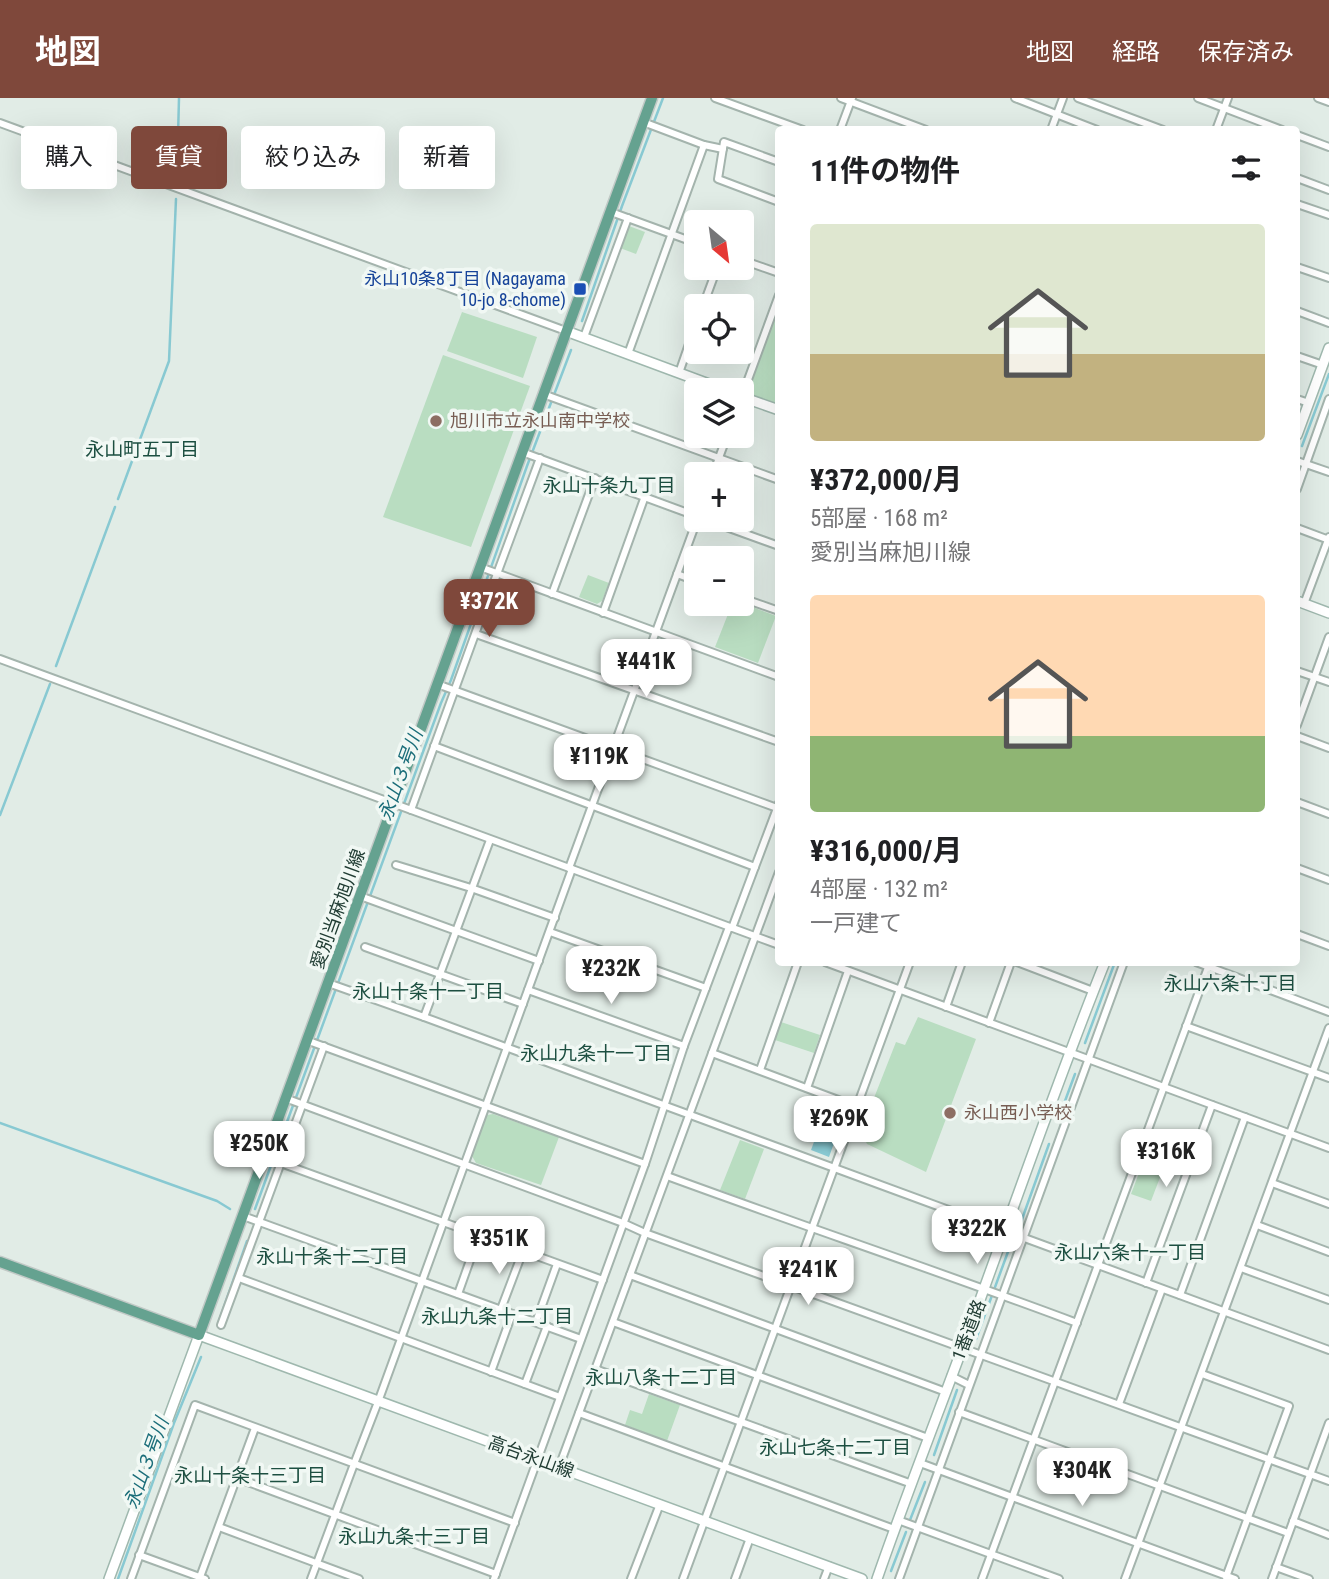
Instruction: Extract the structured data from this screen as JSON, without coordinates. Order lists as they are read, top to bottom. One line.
{"streets":{"main road":["愛別当麻旭川線"],"street":["1番道路","高台永山線"]},"crossings":[["愛別当麻旭川線","高台永山線"]],"districts":["永山町五丁目","永山十条九丁目","永山六条十丁目","永山十条十一丁目","永山九条十一丁目","永山六条十一丁目","永山十条十二丁目","永山九条十二丁目","永山八条十二丁目","永山七条十二丁目","永山十条十三丁目","永山九条十三丁目"],"water":["永山３号川"],"places":{"transit":["永山10条8丁目 (Nagayama 10-jo 8-chome)"],"other":["旭川市立永山南中学校","永山西小学校"]},"north":"bottom right","page":{"header":"地図","nav":["地図","経路","保存済み"],"chip":["購入","賃貸","絞り込み","新着"],"heading":"11件の物件","map_buttons":["+","−"],"list":[{"name":"¥372,000/月","note":"5部屋 · 168 m² · 愛別当麻旭川線"},{"name":"¥316,000/月","note":"4部屋 · 132 m² · 一戸建て"}],"price":["¥372K","¥441K","¥119K","¥232K","¥269K","¥250K","¥316K","¥322K","¥351K","¥241K","¥304K"]}}
